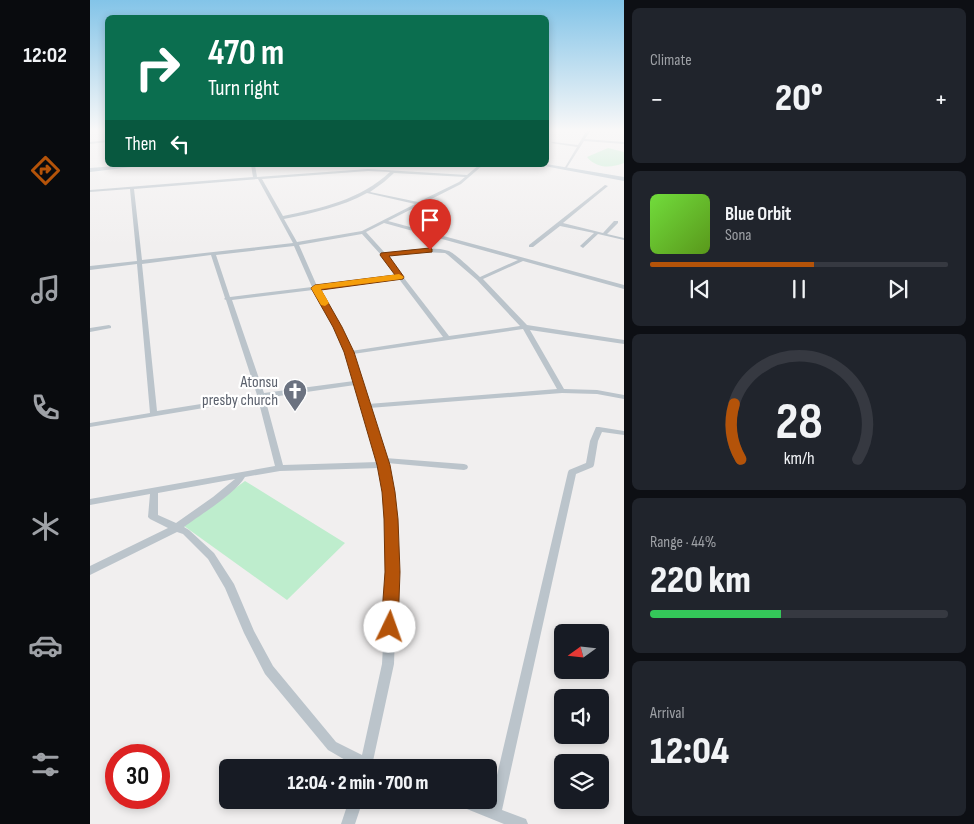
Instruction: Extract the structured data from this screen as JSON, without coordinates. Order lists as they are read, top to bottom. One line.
{"places":{"church":["Atonsu presby church"]},"north":"left","page":{"tabs":"12:02","tile":["Climate",["Range · 44%","220 km"],["Arrival","12:04"]],"turn":["470 m","Turn right"],"heat":["−","20°","+"],"then":"Then","song":["Blue Orbit","Sona"],"limit":"30","trip":"12:04 · 2 min · 700 m","gauge":["28","km/h"]}}
